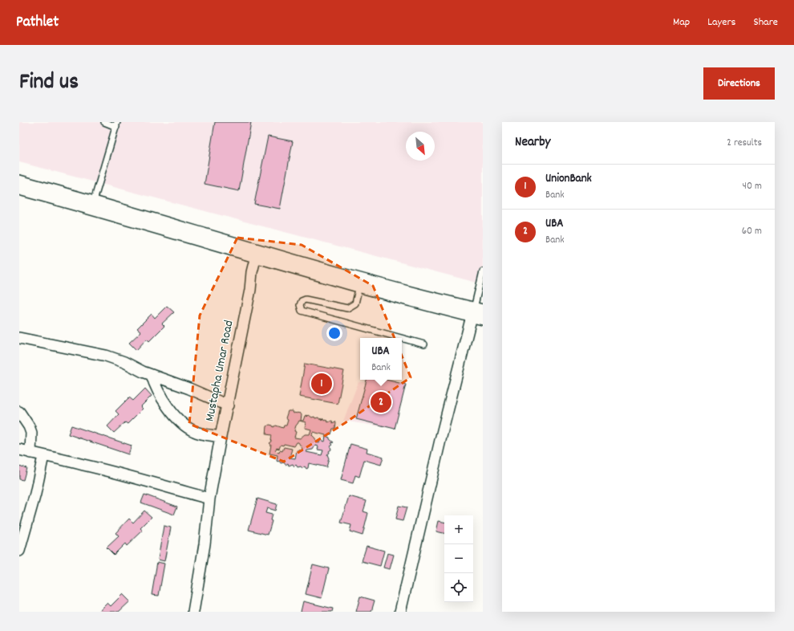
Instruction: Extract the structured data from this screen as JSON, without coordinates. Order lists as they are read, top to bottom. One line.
{"streets":{"street":["Mustapha Umar Road"]},"north":"bottom right","page":{"header":"Pathlet","nav":["Map","Layers","Share"],"title":"Find us","buttons":"Directions","heading":["Nearby","2 results"],"list":[{"mark":"1","name":"UnionBank","note":"Bank","value":"40 m"},{"mark":"2","name":"UBA","note":"Bank","value":"60 m"}],"popup":["UBA","Bank"],"pins":["1","2"],"map_buttons":["+","−"]}}
